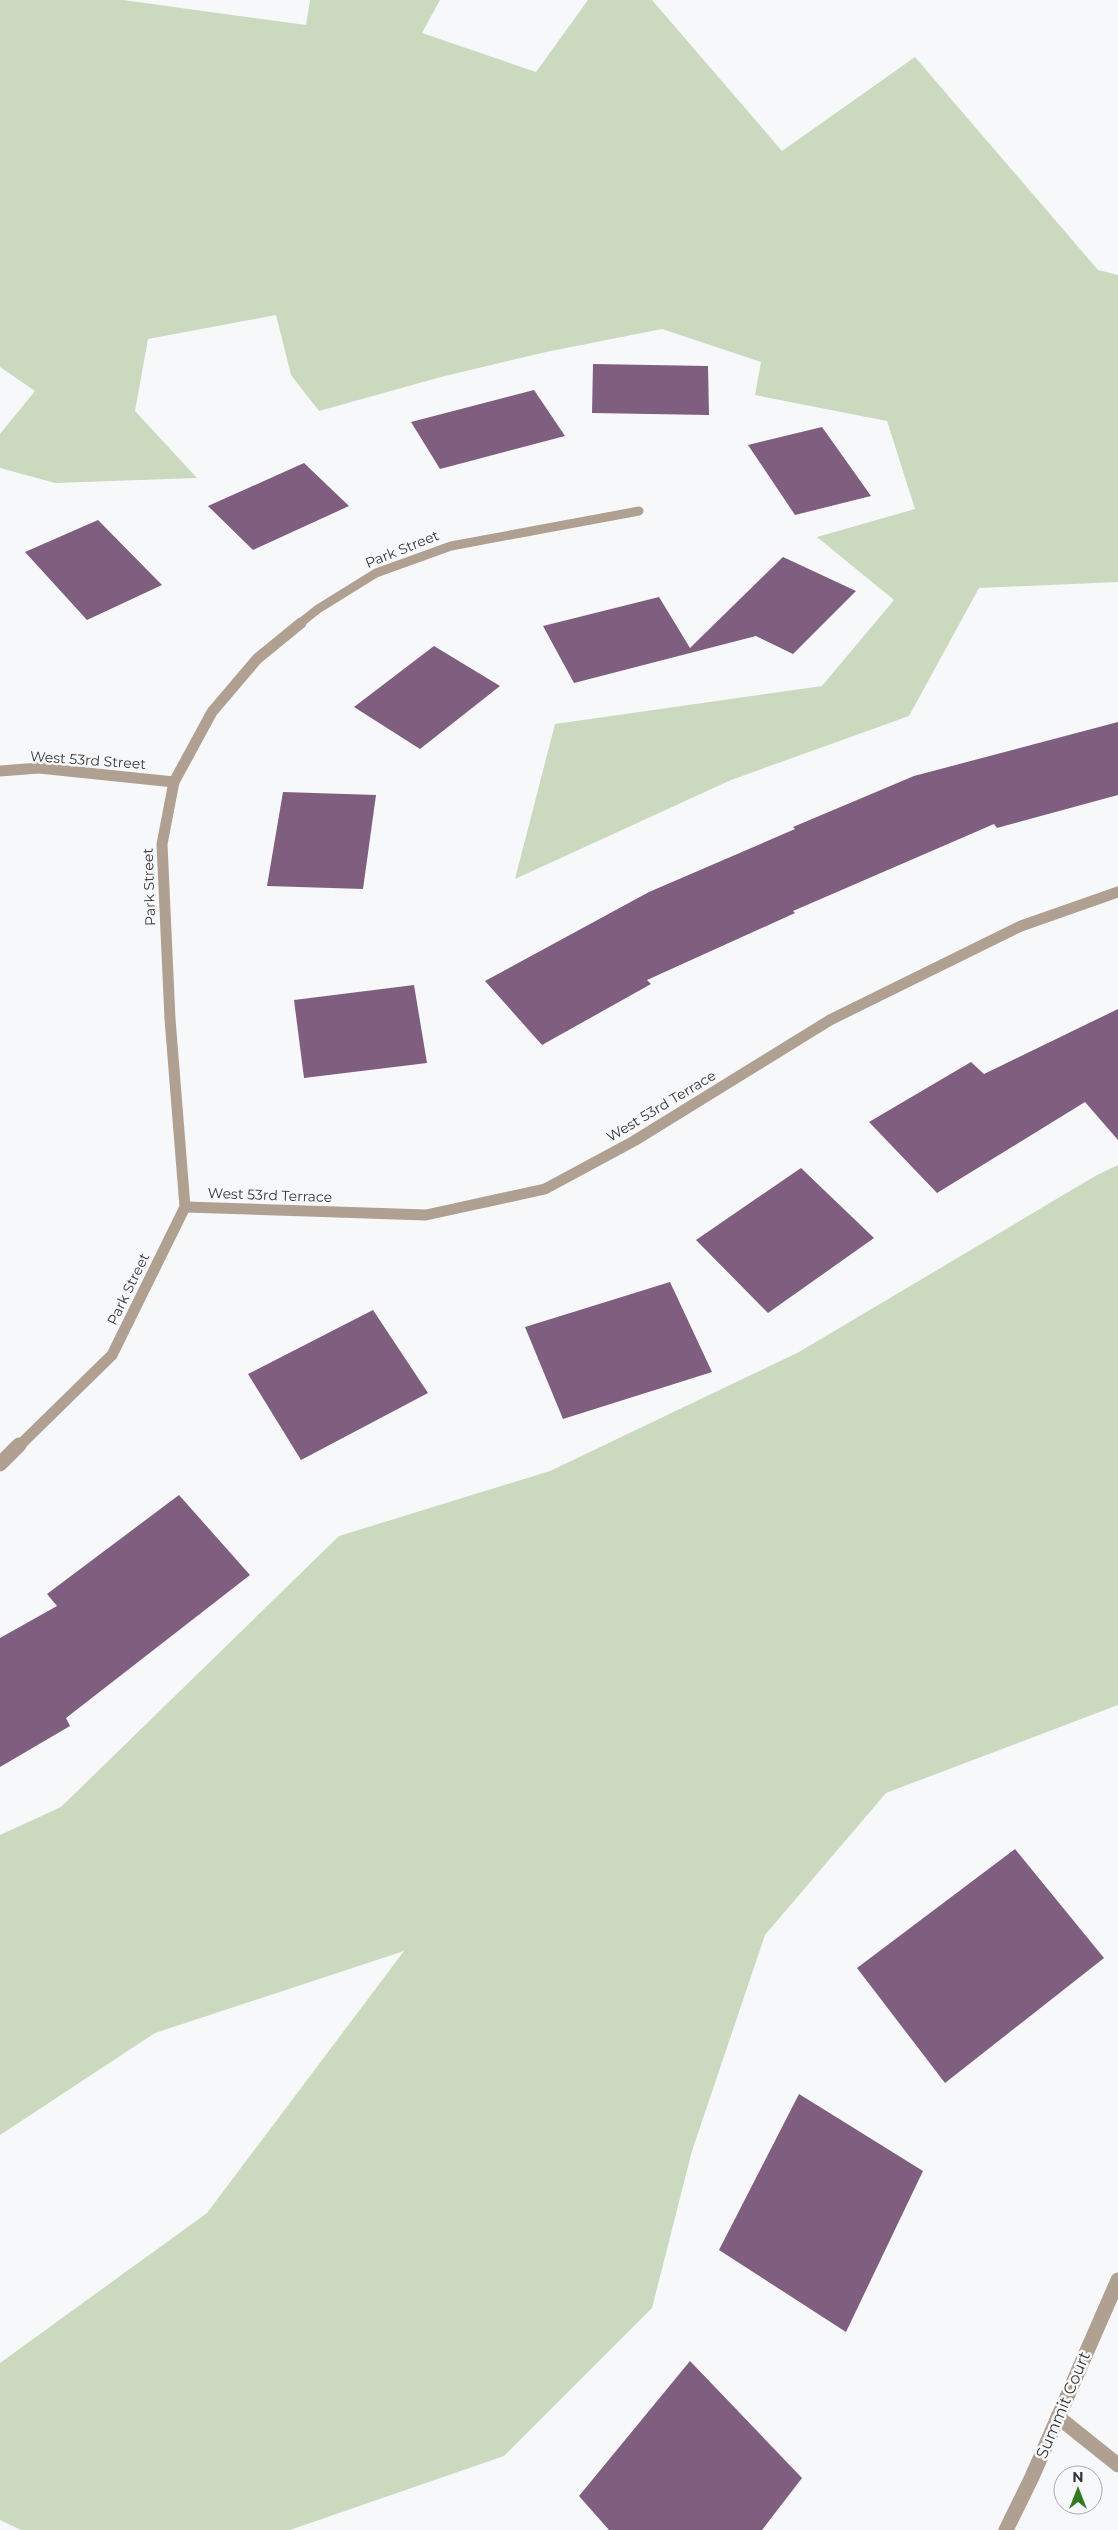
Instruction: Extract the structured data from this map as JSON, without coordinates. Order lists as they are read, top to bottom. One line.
{"streets":{"street":["Park Street","West 53rd Street","West 53rd Terrace","Summit Court"]},"crossings":[["Park Street","West 53rd Street"],["Park Street","West 53rd Terrace"]],"north":"top"}
